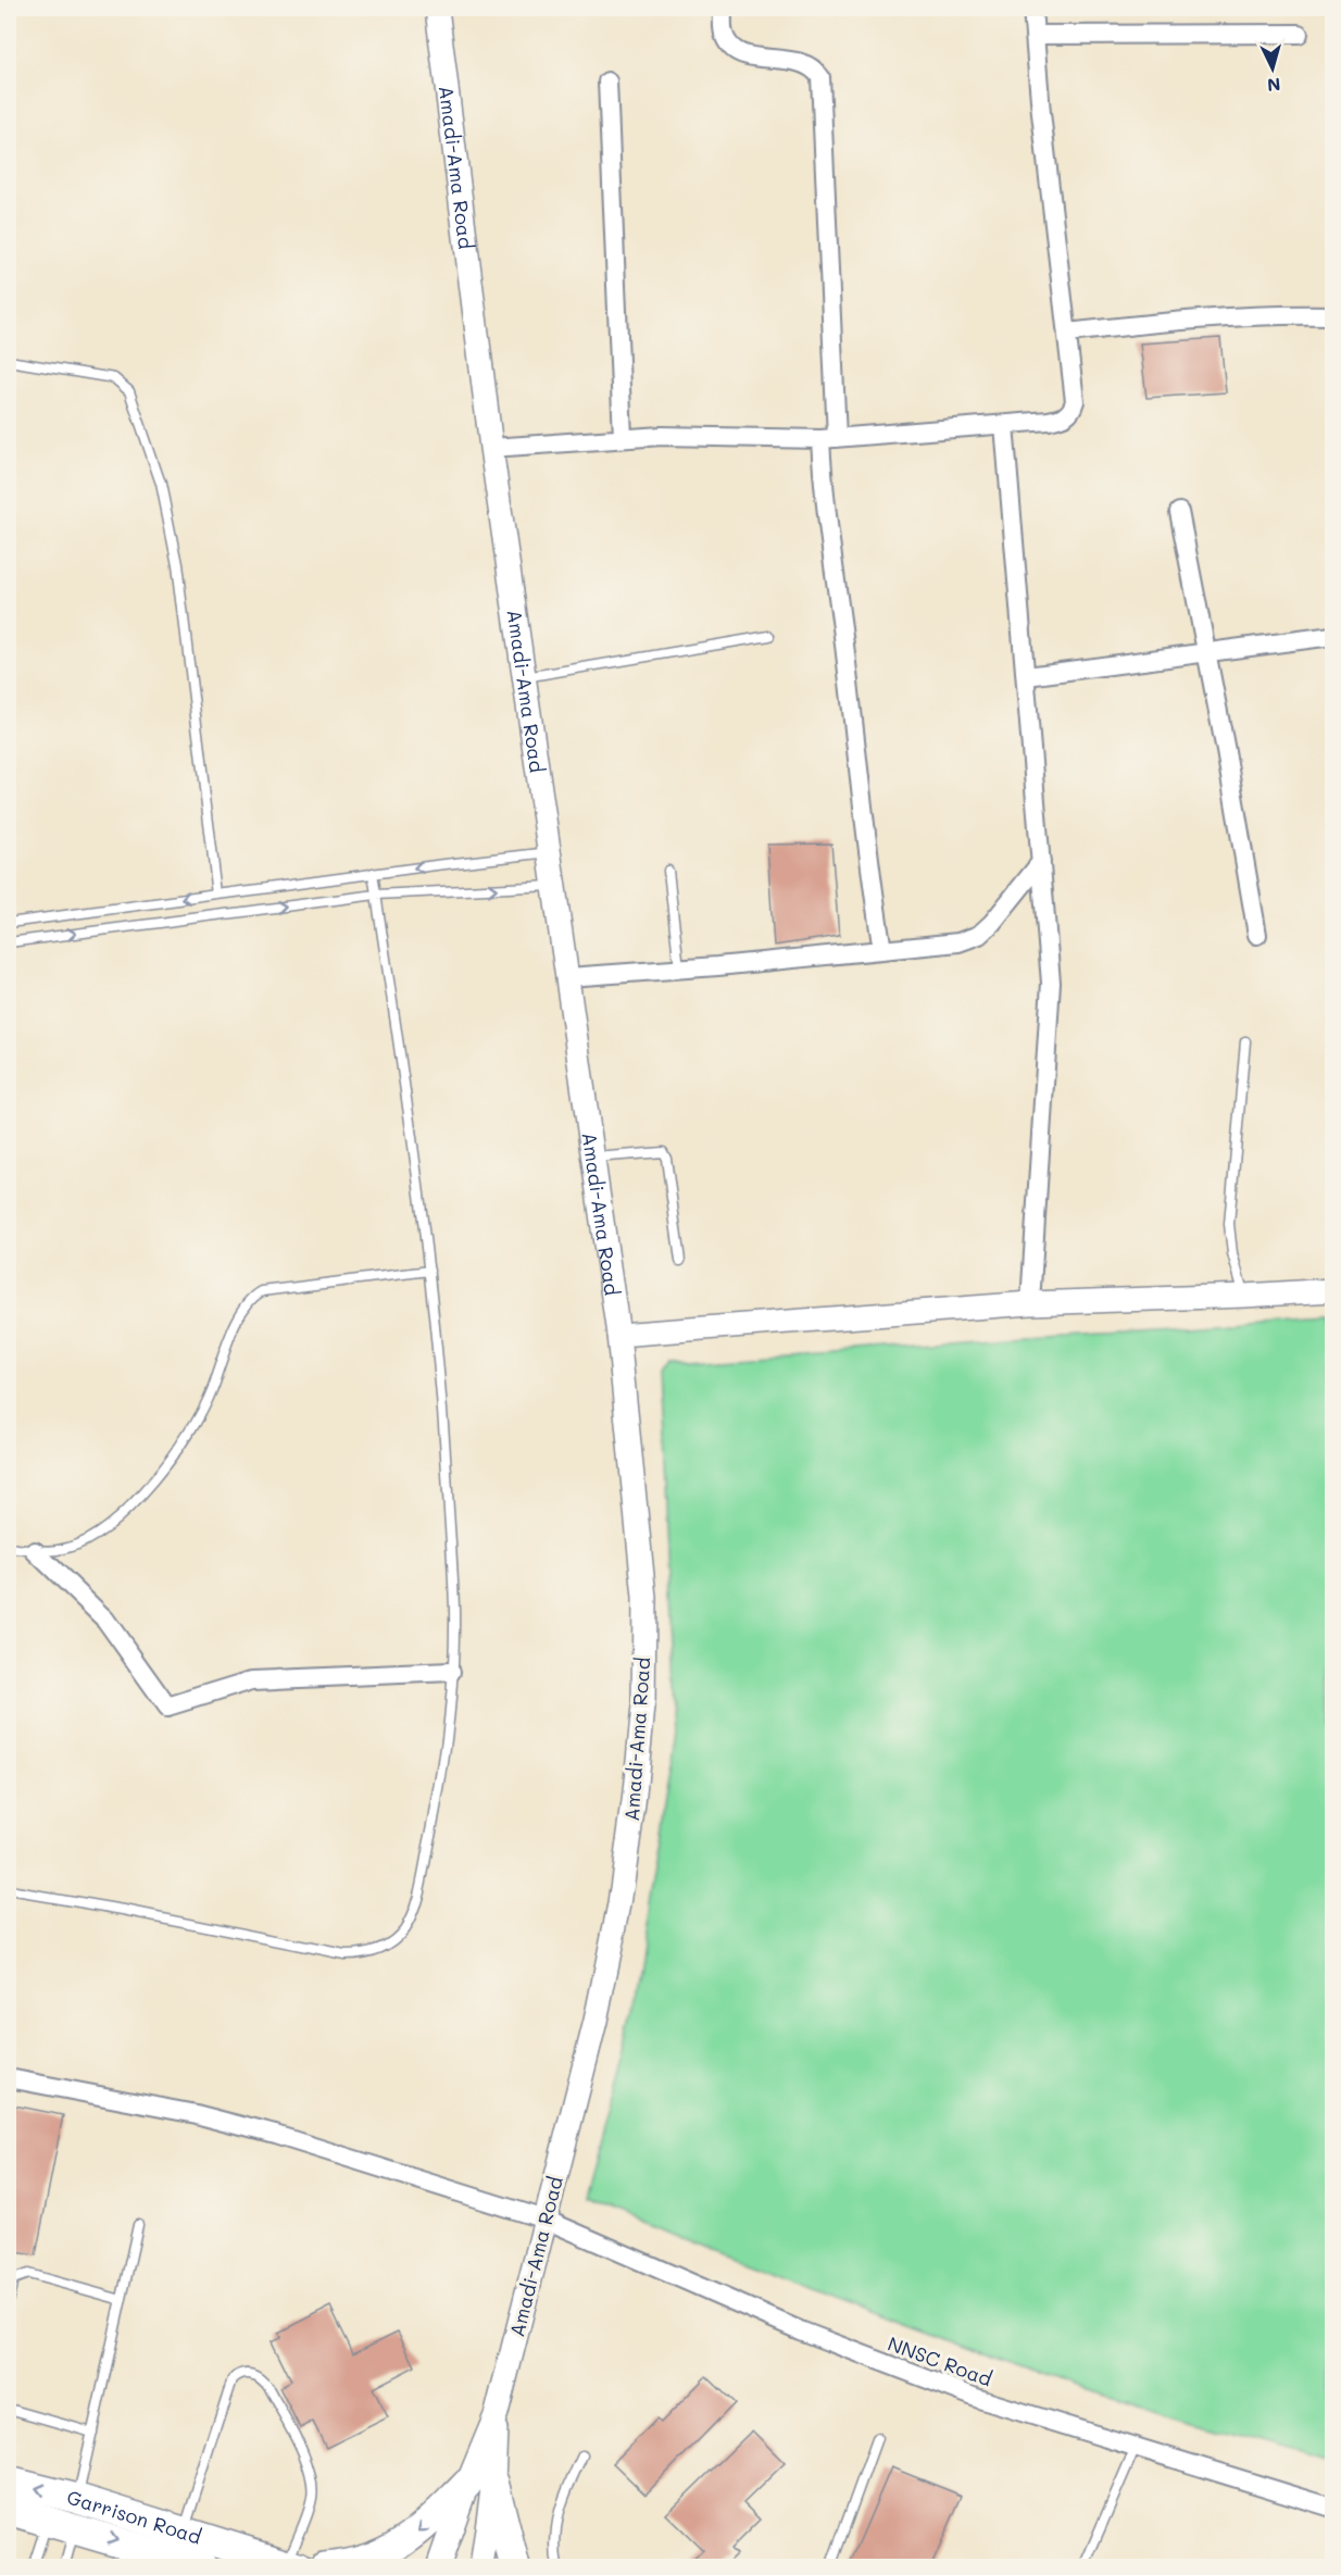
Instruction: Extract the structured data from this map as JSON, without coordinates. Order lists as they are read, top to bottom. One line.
{"streets":{"main road":["Garrison Road"],"street":["Amadi-Ama Road","NNSC Road"]},"crossings":[["Amadi-Ama Road","NNSC Road"]],"north":"bottom"}
